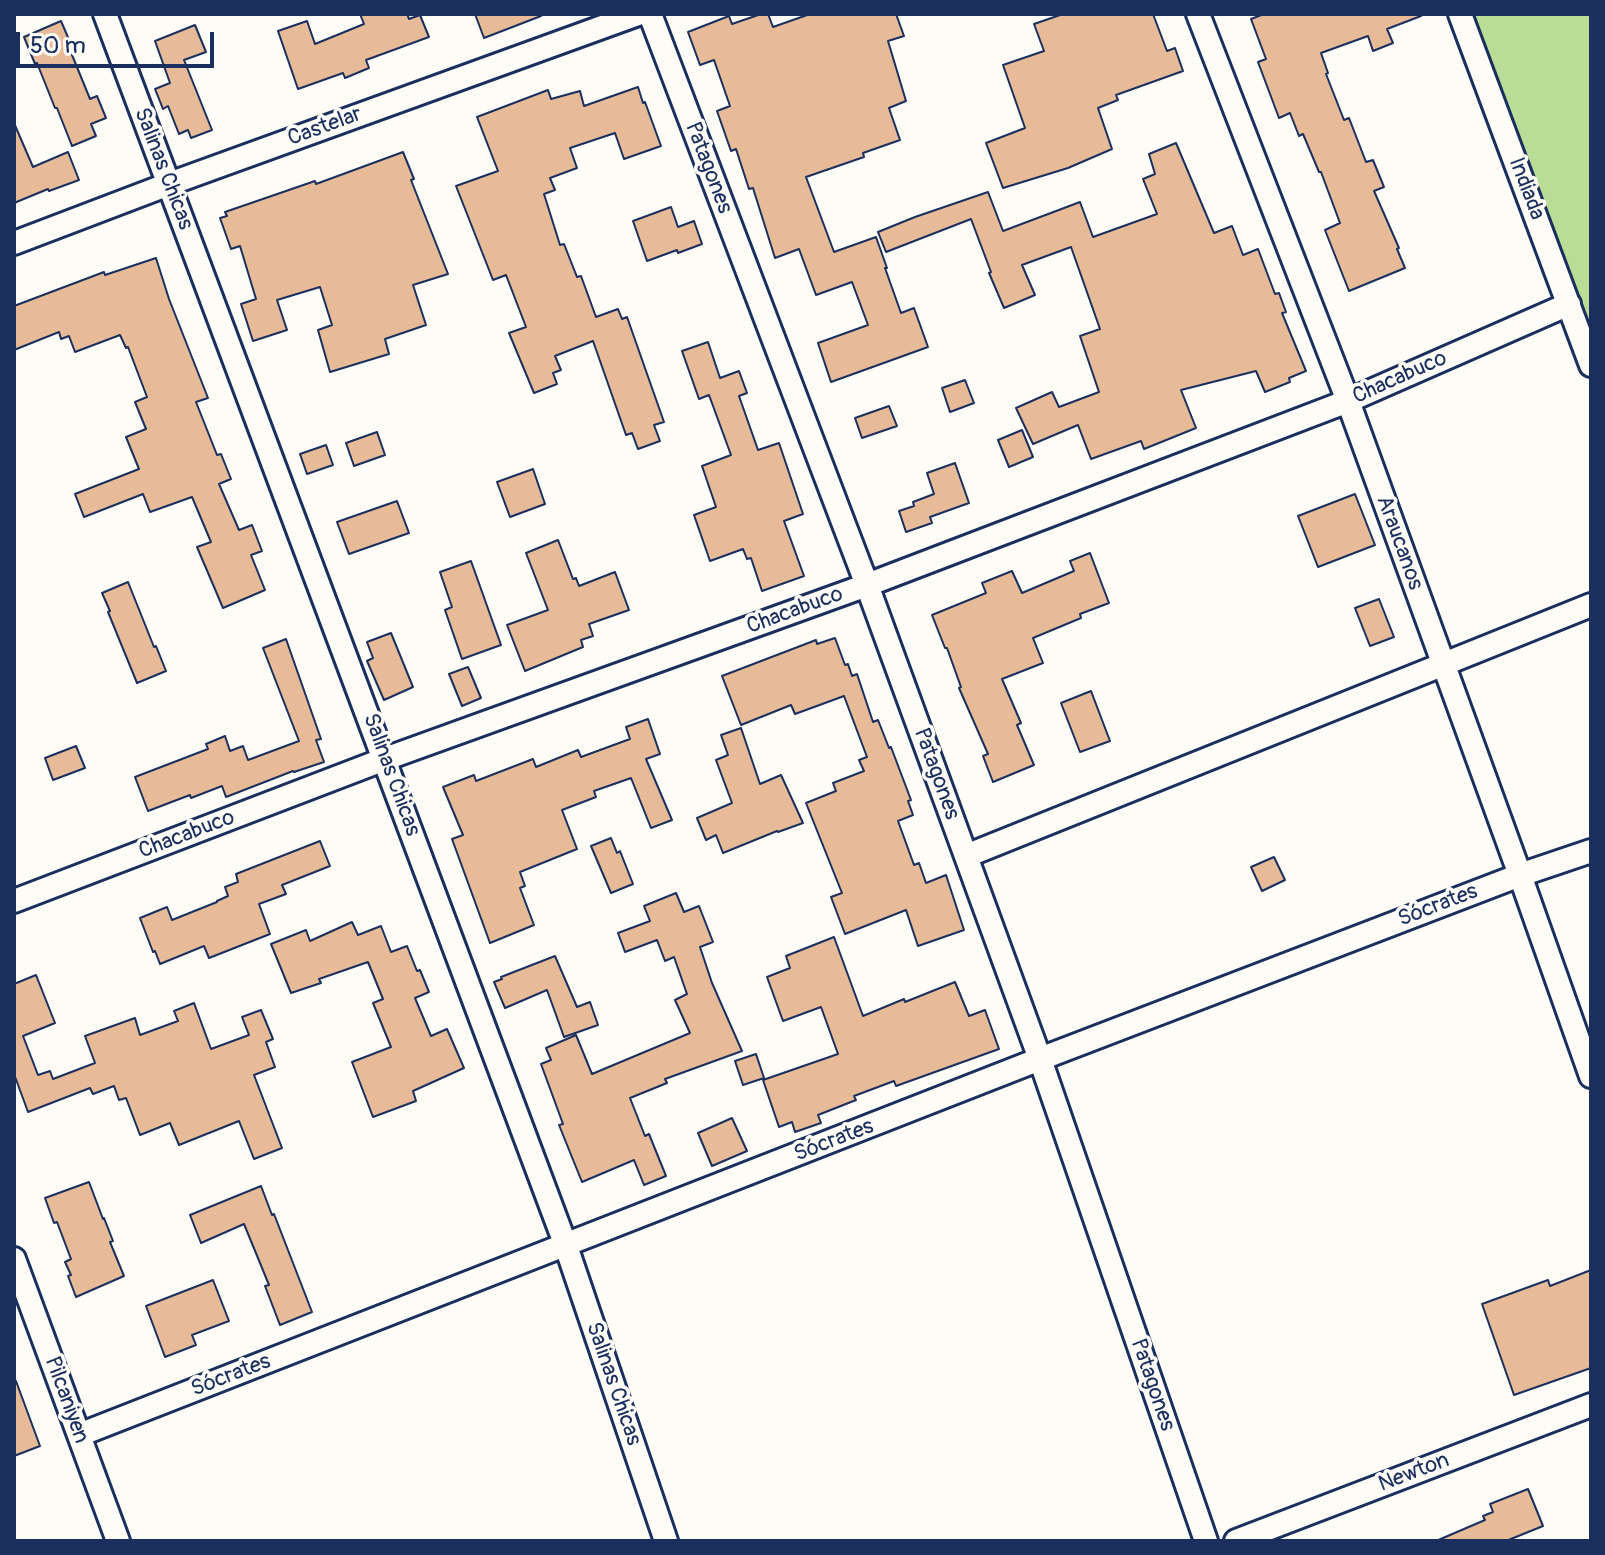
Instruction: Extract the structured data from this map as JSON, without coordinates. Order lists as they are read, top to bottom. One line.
{"streets":{"street":["Castelar","Patagones","Salinas Chicas","Indiada","Chacabuco","Araucanos","Sócrates","Pilcaniyen","Newton"]},"crossings":[["Castelar","Salinas Chicas"],["Patagones","Chacabuco"],["Patagones","Sócrates"],["Salinas Chicas","Chacabuco"],["Salinas Chicas","Sócrates"],["Indiada","Chacabuco"],["Chacabuco","Araucanos"],["Araucanos","Sócrates"],["Sócrates","Pilcaniyen"]],"scale_bar":"50 m"}
